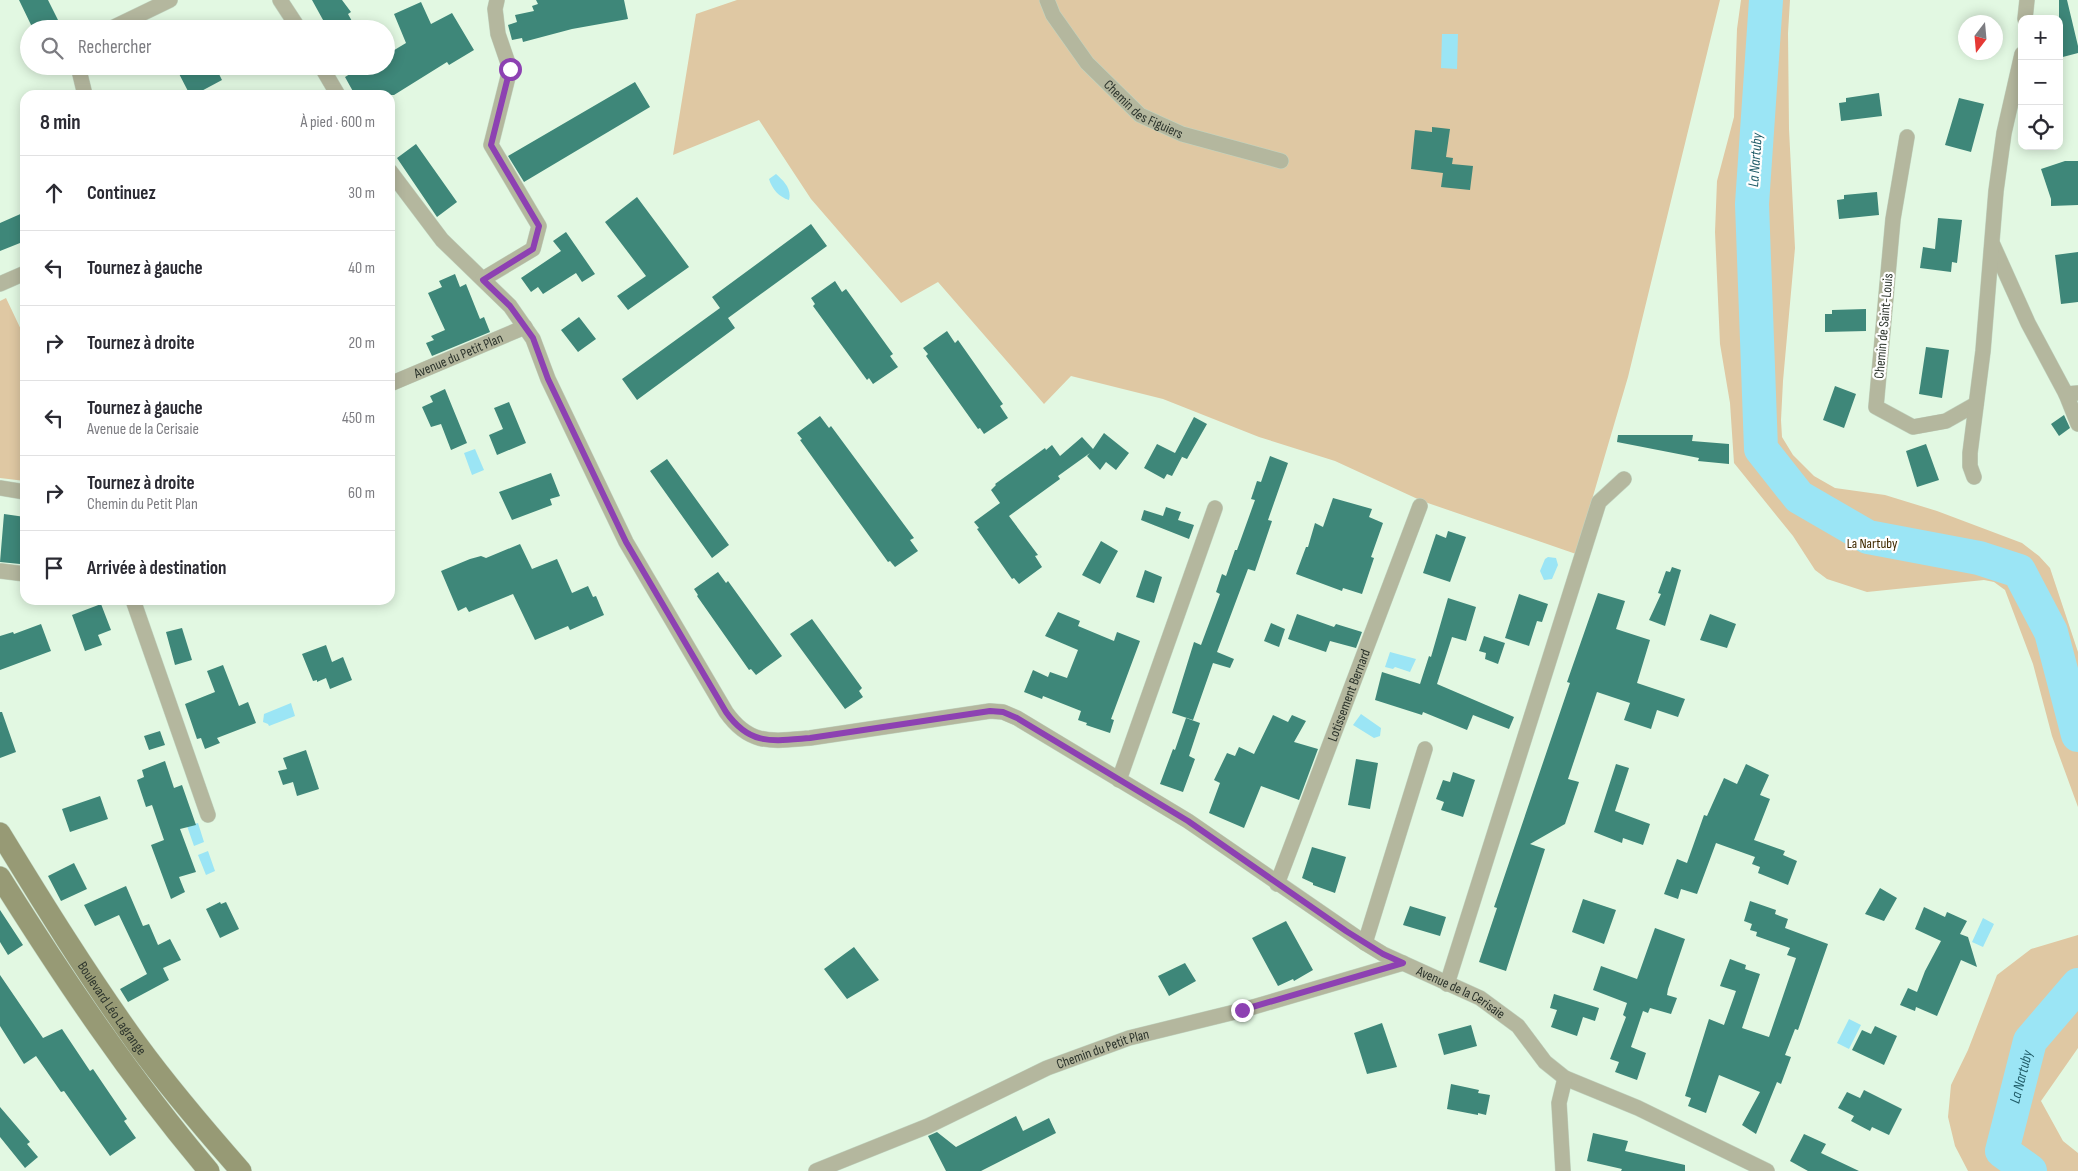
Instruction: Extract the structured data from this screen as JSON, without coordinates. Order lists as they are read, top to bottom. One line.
{"streets":{"main road":["Boulevard Léo Lagrange"],"street":["Chemin des Figuiers","Chemin de Saint-Louis","Avenue du Petit Plan","Lotissement Bernard","Avenue de la Cerisaie","Chemin du Petit Plan"]},"crossings":[["Avenue du Petit Plan","Avenue de la Cerisaie"],["Lotissement Bernard","Avenue de la Cerisaie"],["Avenue de la Cerisaie","Chemin du Petit Plan"]],"water":["La Nartuby"],"parks":["La Nartuby"],"north":"bottom","page":{"map_buttons":["+","−"],"search":"Rechercher","heading":["8 min","À pied · 600 m"],"list":[["Continuez","30 m"],["Tournez à gauche","40 m"],["Tournez à droite","20 m"],["Tournez à gauche","Avenue de la Cerisaie","450 m"],["Tournez à droite","Chemin du Petit Plan","60 m"],"Arrivée à destination"]}}
